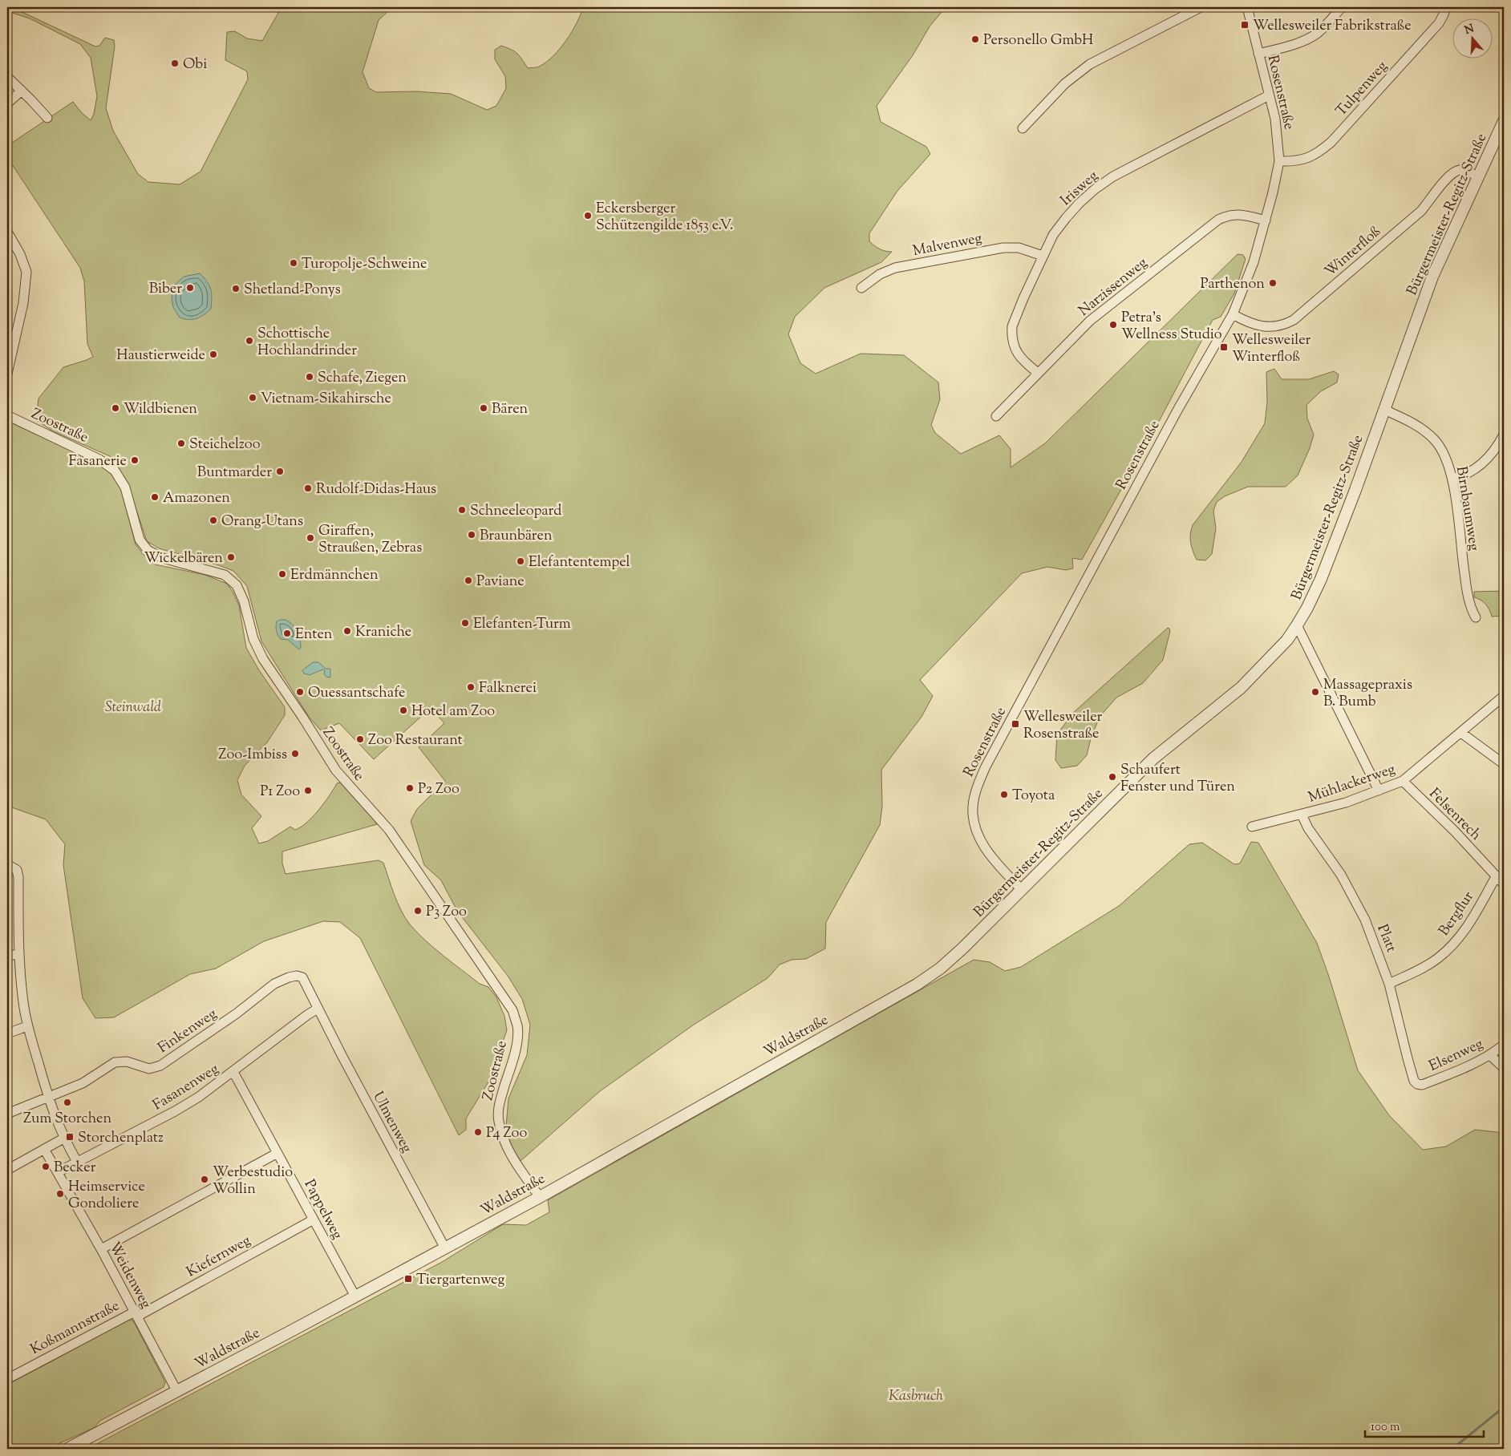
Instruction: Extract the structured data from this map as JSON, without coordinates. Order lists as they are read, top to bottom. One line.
{"streets":{"street":["Tulpenweg","Rosenstraße","Irisweg","Bürgermeister-Regitz-Straße","Malvenweg","Winterfloß","Narzissenweg","Zoostraße","Birnbaumweg","Mühlackerweg","Felsenrech","Bergflur","Platt","Finkenweg","Waldstraße","Elsenweg","Fasanenweg","Ulmenweg","Pappelweg","Kiefernweg","Weidenweg","Koßmannstraße"]},"crossings":[["Tulpenweg","Rosenstraße"],["Rosenstraße","Irisweg"],["Rosenstraße","Bürgermeister-Regitz-Straße"],["Rosenstraße","Winterfloß"],["Rosenstraße","Narzissenweg"],["Irisweg","Malvenweg"],["Irisweg","Narzissenweg"],["Bürgermeister-Regitz-Straße","Winterfloß"],["Bürgermeister-Regitz-Straße","Birnbaumweg"],["Bürgermeister-Regitz-Straße","Waldstraße"],["Zoostraße","Waldstraße"],["Mühlackerweg","Felsenrech"],["Mühlackerweg","Platt"],["Felsenrech","Bergflur"],["Bergflur","Platt"],["Platt","Elsenweg"],["Finkenweg","Fasanenweg"],["Finkenweg","Ulmenweg"],["Waldstraße","Ulmenweg"],["Waldstraße","Pappelweg"],["Waldstraße","Weidenweg"],["Fasanenweg","Ulmenweg"],["Fasanenweg","Pappelweg"],["Fasanenweg","Weidenweg"],["Pappelweg","Kiefernweg"],["Kiefernweg","Weidenweg"],["Kiefernweg","Koßmannstraße"],["Weidenweg","Koßmannstraße"]],"parks":["Steinwald","Kasbruch"],"places":{"transit":["Wellesweiler Fabrikstraße","Wellesweiler Winterfloß","Wellesweiler Rosenstraße","Storchenplatz","Tiergartenweg"],"other":["Personello GmbH","Obi","Eckersberger Schützengilde 1853 e.V.","Turopolje-Schweine","Parthenon","Biber","Shetland-Ponys","Petra's Wellness Studio","Schottische Hochlandrinder","Haustierweide","Schafe, Ziegen","Vietnam-Sikahirsche","Wildbienen","Bären","Steichelzoo","Fasanerie","Buntmarder","Rudolf-Didas-Haus","Amazonen","Schneeleopard","Orang-Utans","Braunbären","Giraffen, Straußen, Zebras","Wickelbären","Elefantentempel","Erdmännchen","Paviane","Elefanten-Turm","Kraniche","Enten","Falknerei","Ouessantschafe","Massagepraxis B. Bumb","Hotel am Zoo","Zoo Restaurant","Zoo-Imbiss","Schaufert Fenster und Türen","P2 Zoo","P1 Zoo","Toyota","P3 Zoo","Zum Storchen","P4 Zoo","Becker","Werbestudio Wollin","Heimservice Gondoliere"]},"scale_bar":"100 m","north":"top"}
